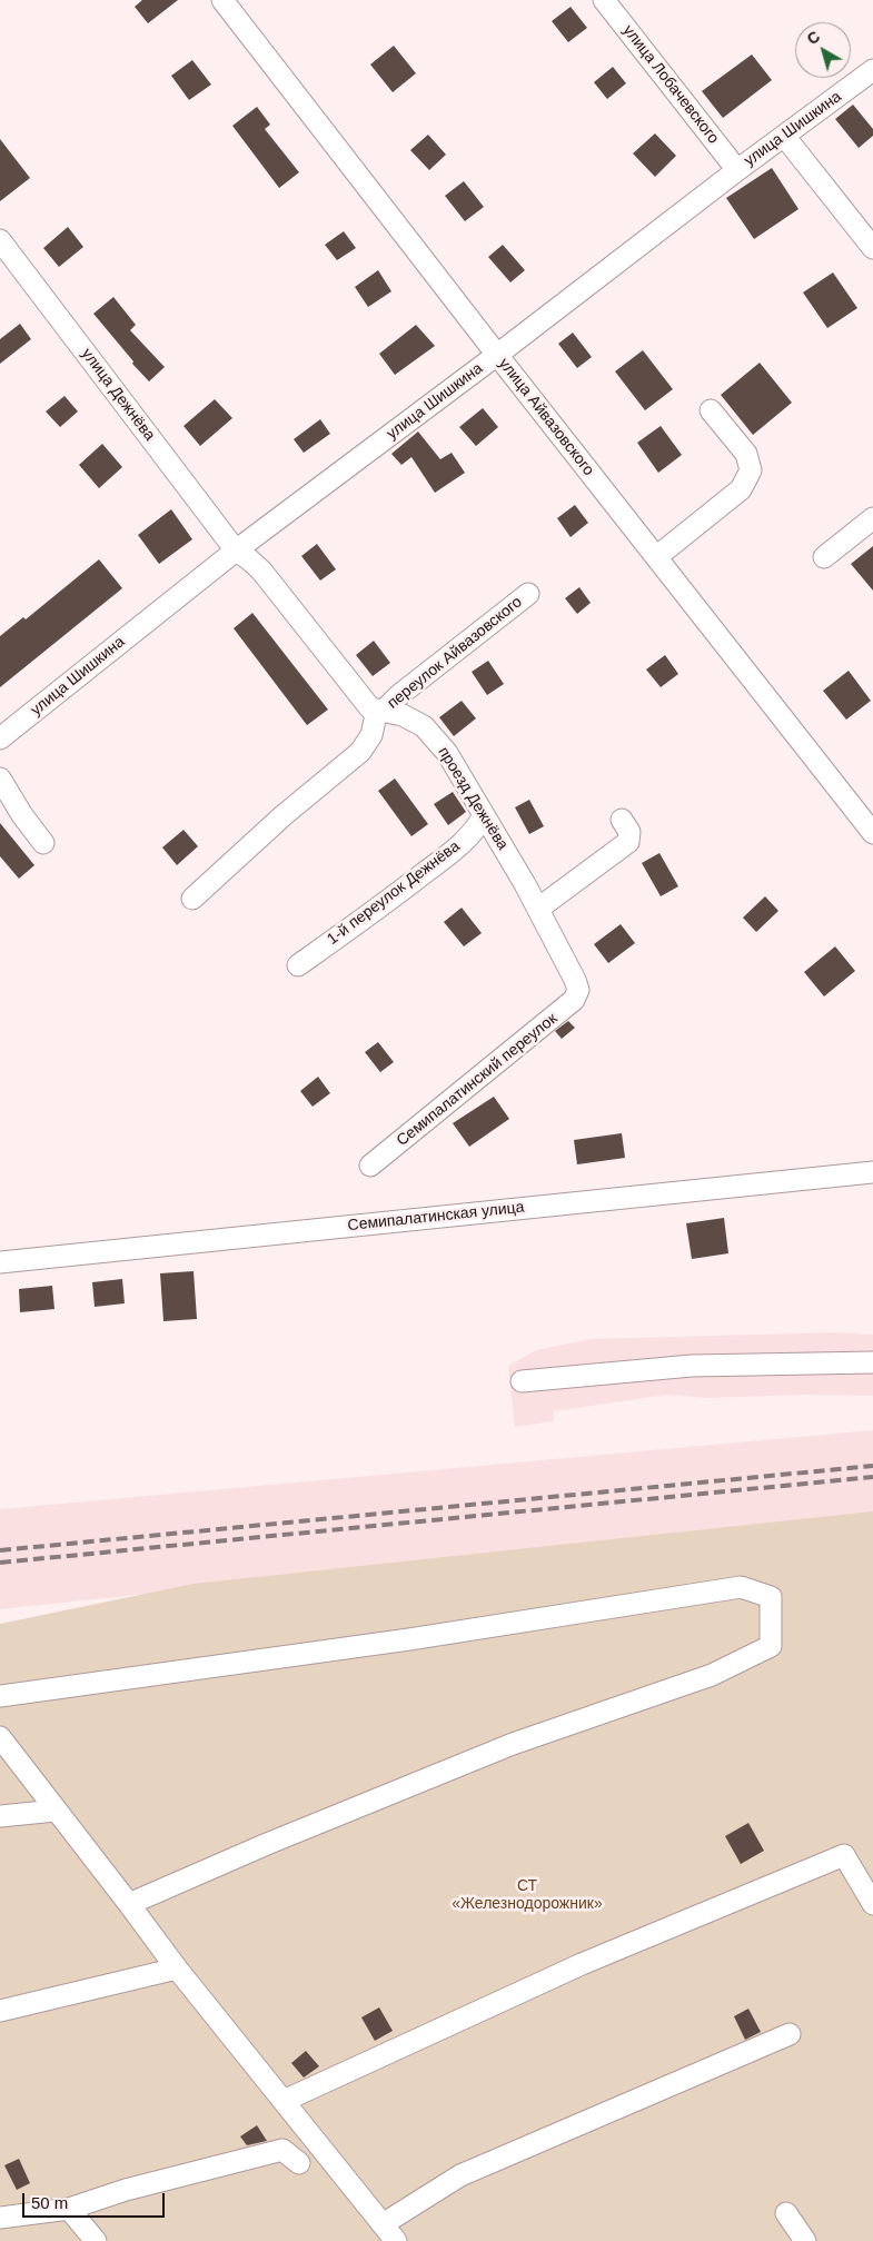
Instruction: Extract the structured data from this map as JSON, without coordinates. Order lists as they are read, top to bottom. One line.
{"streets":{"street":["улица Лобачевского","улица Шишкина","улица Дежнёва","улица Айвазовского","переулок Айвазовского","проезд Дежнёва","1-й переулок Дежнёва","Семипалатинский переулок","Семипалатинская улица"]},"crossings":[["улица Лобачевского","улица Шишкина"],["улица Шишкина","улица Дежнёва"],["улица Шишкина","улица Айвазовского"],["улица Шишкина","проезд Дежнёва"],["улица Дежнёва","проезд Дежнёва"],["переулок Айвазовского","проезд Дежнёва"],["проезд Дежнёва","1-й переулок Дежнёва"],["проезд Дежнёва","Семипалатинский переулок"]],"parks":["СТ «Железнодорожник»"],"scale_bar":"50 m","north":"top left"}
